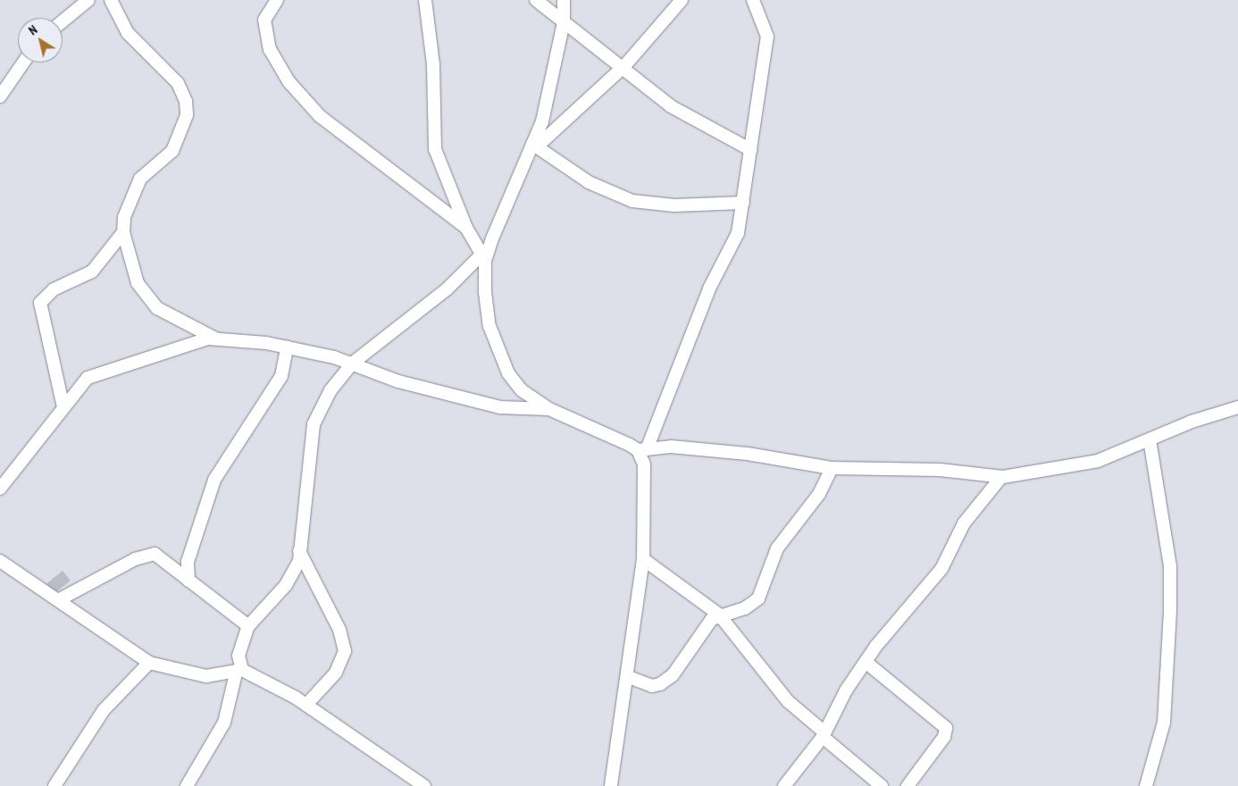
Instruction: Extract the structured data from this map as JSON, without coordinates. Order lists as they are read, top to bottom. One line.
{"north":"top left"}
